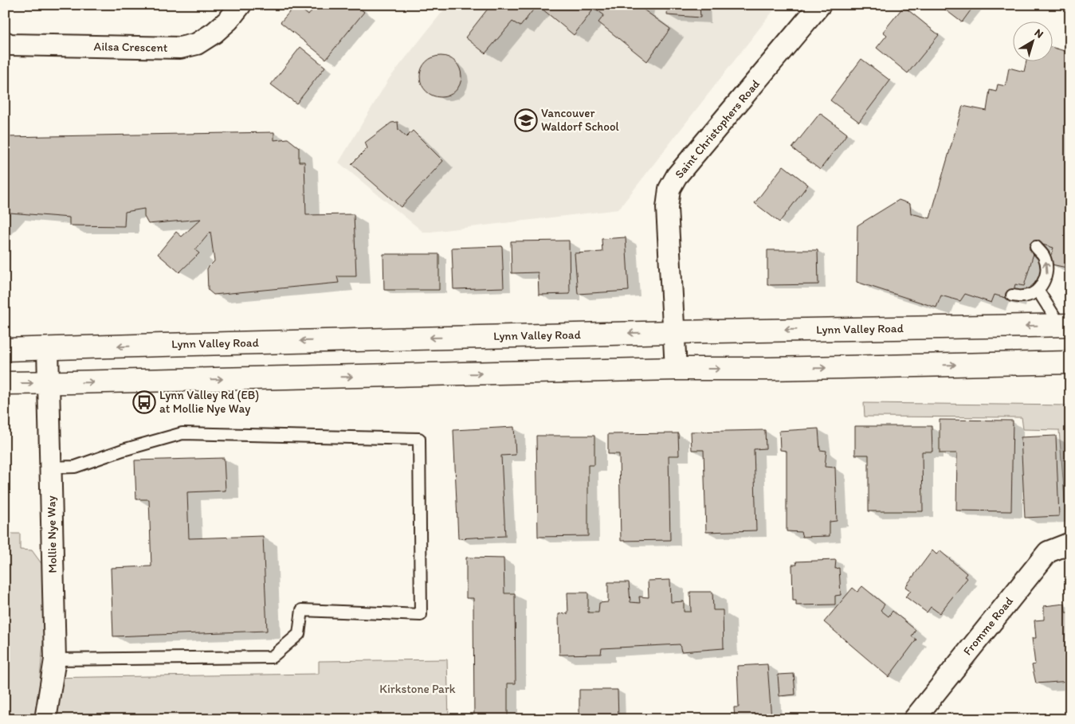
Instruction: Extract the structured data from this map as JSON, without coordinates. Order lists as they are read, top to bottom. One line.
{"streets":{"main road":["Lynn Valley Road"],"street":["Ailsa Crescent","Saint Christophers Road","Mollie Nye Way","Fromme Road"]},"crossings":[["Saint Christophers Road","Lynn Valley Road"],["Lynn Valley Road","Mollie Nye Way"]],"parks":["Kirkstone Park"],"places":{"school or university":["Vancouver Waldorf School"],"bus stop":["Lynn Valley Rd (EB) at Mollie Nye Way"]},"north":"top right"}
